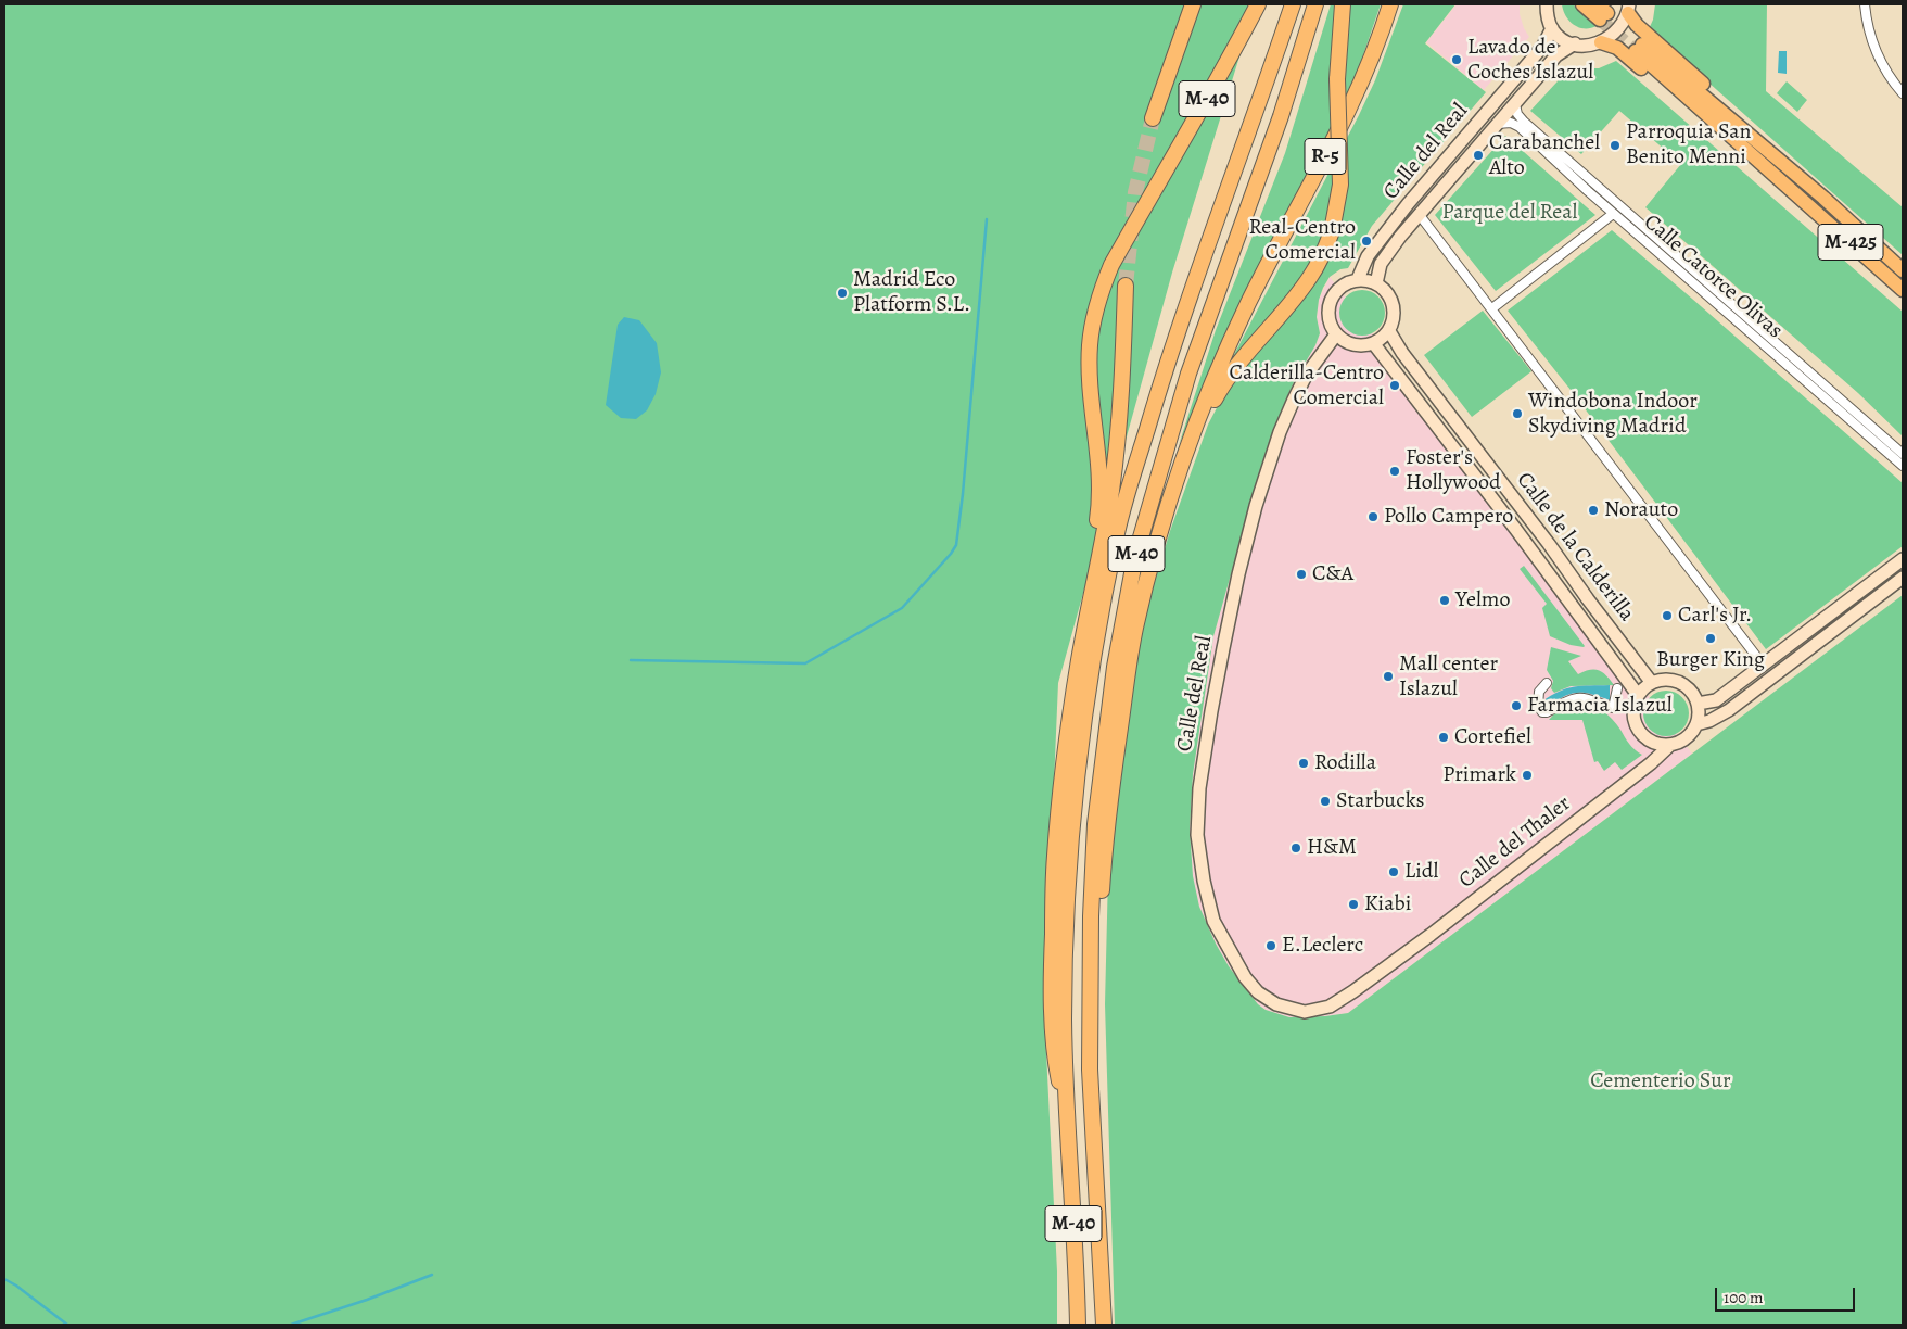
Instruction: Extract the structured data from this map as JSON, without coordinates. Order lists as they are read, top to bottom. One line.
{"streets":{"highway":["M-40","R-5"],"main road":["M-425"],"street":["Calle del Real","Calle Catorce Olivas","Calle de la Calderilla","Calle del Thaler"]},"crossings":[["M-40","R-5"],["Calle del Real","Calle Catorce Olivas"],["Calle del Real","Calle de la Calderilla"],["Calle del Real","Calle del Thaler"],["Calle de la Calderilla","Calle del Thaler"]],"parks":["Parque del Real","Cementerio Sur"],"places":["Lavado de Coches Islazul","Parroquia San Benito Menni","Carabanchel Alto","Real-Centro Comercial","Madrid Eco Platform S.L.","Calderilla-Centro Comercial","Windobona Indoor Skydiving Madrid","Foster's Hollywood","Norauto","Pollo Campero","C&A","Yelmo","Carl's Jr.","Burger King","Mall center Islazul","Farmacia Islazul","Cortefiel","Rodilla","Primark","Starbucks","H&M","Lidl","Kiabi","E.Leclerc"],"scale_bar":"100 m"}
